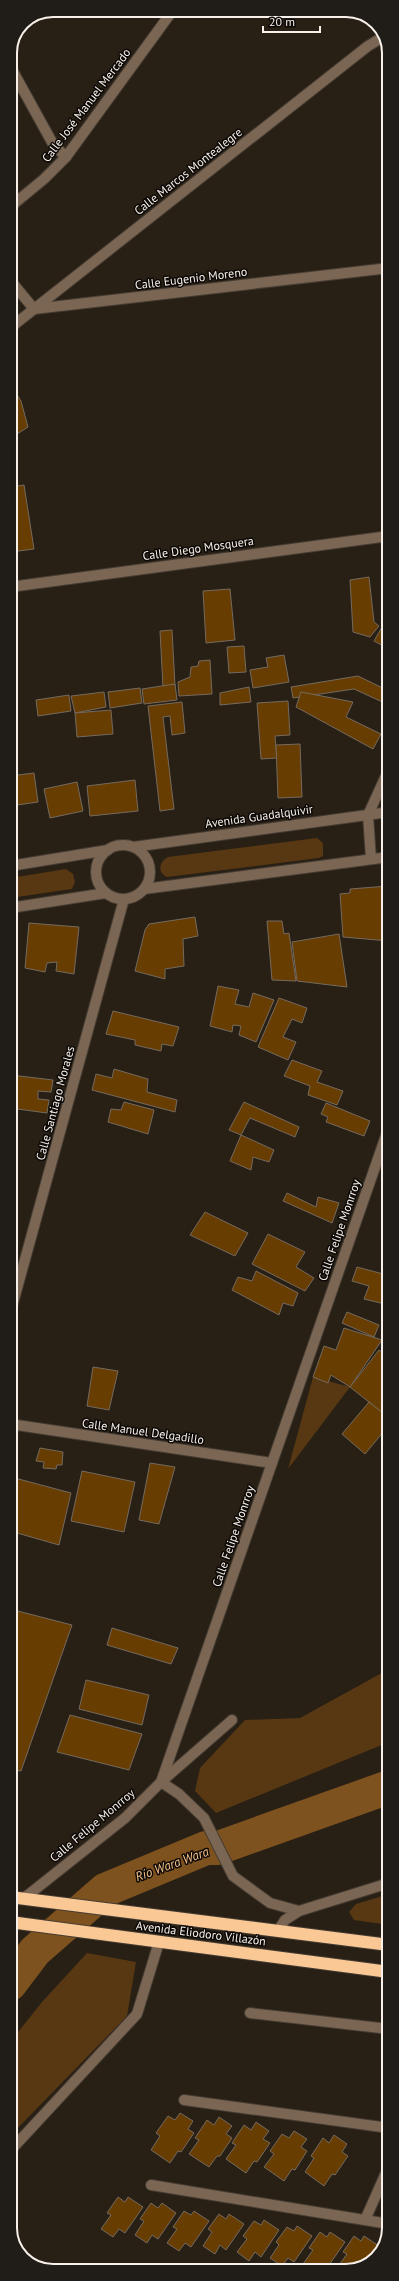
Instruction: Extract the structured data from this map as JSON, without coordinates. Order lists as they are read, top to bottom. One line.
{"streets":{"highway":["Avenida Eliodoro Villazón"],"street":["Calle José Manuel Mercado","Calle Marcos Montealegre","Calle Eugenio Moreno","Calle Diego Mosquera","Avenida Guadalquivir","Calle Santiago Morales","Calle Felipe Monrroy","Calle Manuel Delgadillo"]},"crossings":[["Calle Marcos Montealegre","Calle Eugenio Moreno"],["Avenida Guadalquivir","Calle Santiago Morales"],["Calle Felipe Monrroy","Calle Manuel Delgadillo"],["Calle Felipe Monrroy","Avenida Eliodoro Villazón"]],"water":["Río Wara Wara"],"scale_bar":"20 m"}
